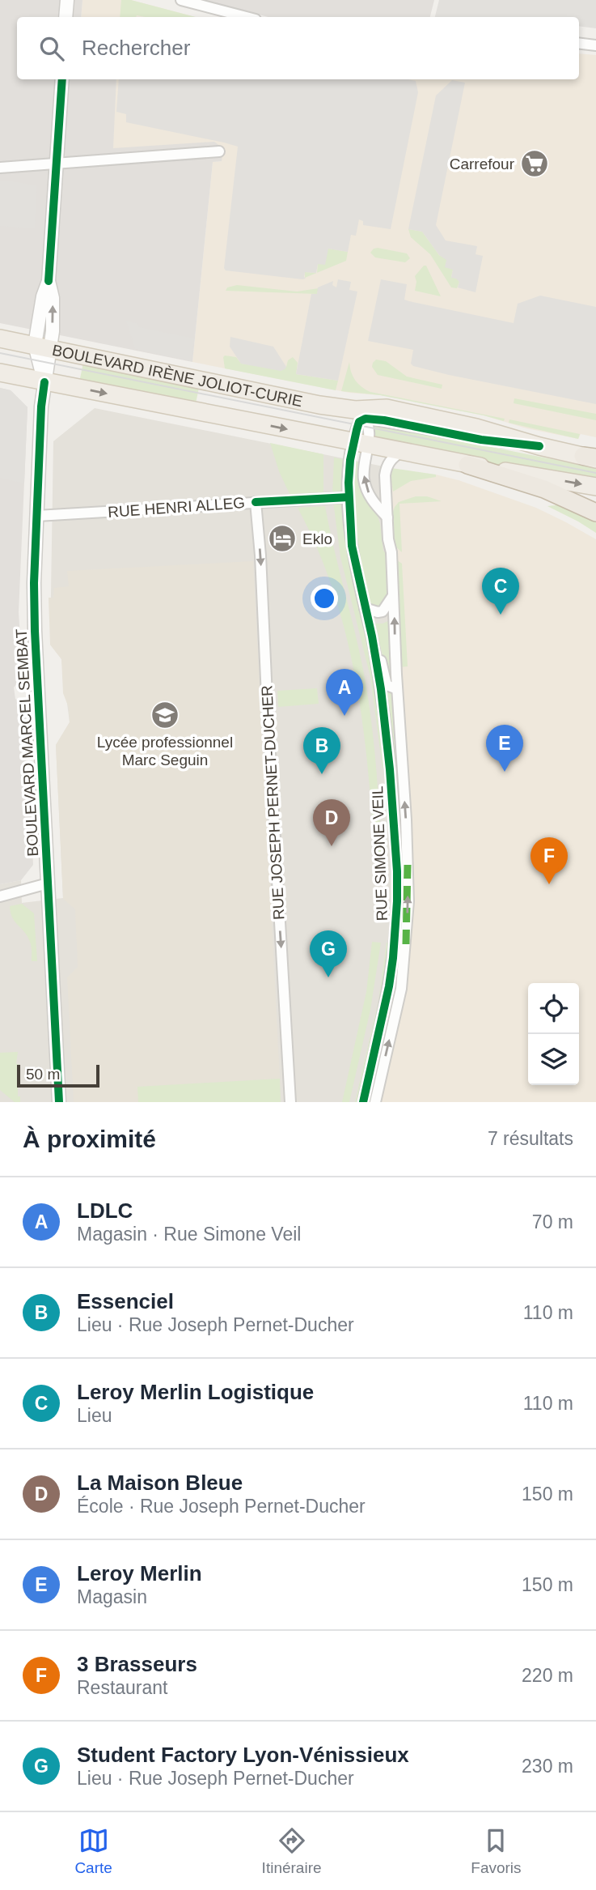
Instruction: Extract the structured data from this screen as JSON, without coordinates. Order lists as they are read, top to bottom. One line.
{"streets":{"main road":["BOULEVARD IRÈNE JOLIOT-CURIE"],"street":["RUE HENRI ALLEG","BOULEVARD MARCEL SEMBAT","RUE JOSEPH PERNET-DUCHER","RUE SIMONE VEIL"]},"crossings":[["BOULEVARD IRÈNE JOLIOT-CURIE","BOULEVARD MARCEL SEMBAT"],["BOULEVARD IRÈNE JOLIOT-CURIE","RUE SIMONE VEIL"],["RUE HENRI ALLEG","BOULEVARD MARCEL SEMBAT"],["RUE HENRI ALLEG","RUE JOSEPH PERNET-DUCHER"],["RUE HENRI ALLEG","RUE SIMONE VEIL"]],"one_way":["RUE JOSEPH PERNET-DUCHER"],"places":{"supermarket":["Carrefour"],"hotel":["Eklo"],"school or university":["Lycée professionnel Marc Seguin"]},"scale_bar":"50 m","page":{"search":"Rechercher","pins":["C","A","E","B","D","F","G"],"scale":"50 m","heading":["À proximité","7 résultats"],"list":[{"mark":"A","name":"LDLC","note":"Magasin · Rue Simone Veil","value":"70 m"},{"mark":"B","name":"Essenciel","note":"Lieu · Rue Joseph Pernet-Ducher","value":"110 m"},{"mark":"C","name":"Leroy Merlin Logistique","note":"Lieu","value":"110 m"},{"mark":"D","name":"La Maison Bleue","note":"École · Rue Joseph Pernet-Ducher","value":"150 m"},{"mark":"E","name":"Leroy Merlin","note":"Magasin","value":"150 m"},{"mark":"F","name":"3 Brasseurs","note":"Restaurant","value":"220 m"},{"mark":"G","name":"Student Factory Lyon-Vénissieux","note":"Lieu · Rue Joseph Pernet-Ducher","value":"230 m"}],"nav":["Carte","Itinéraire","Favoris"]}}
